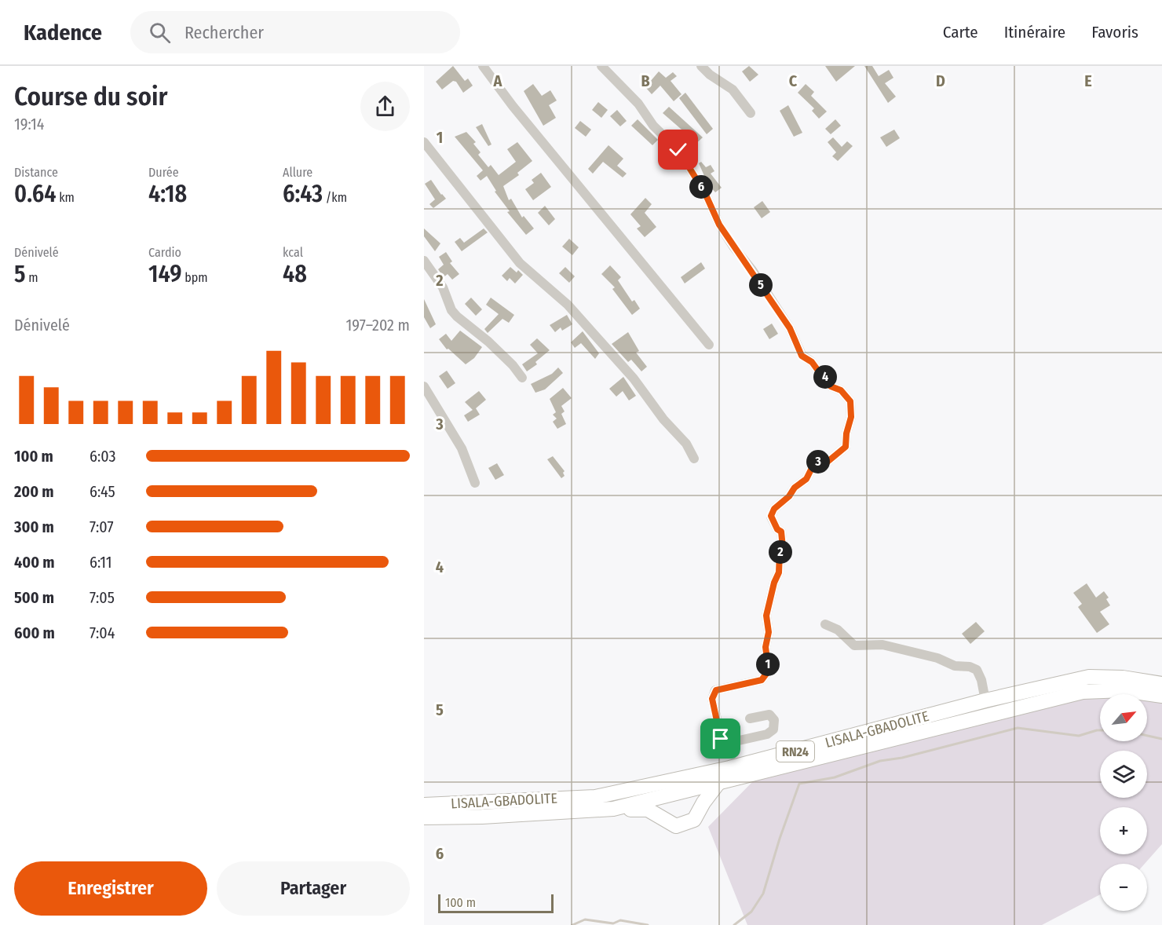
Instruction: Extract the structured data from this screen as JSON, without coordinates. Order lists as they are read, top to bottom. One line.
{"streets":{"main road":["LISALA-GBADOLITE","RN24"]},"scale_bar":"100 m","north":"top right","page":{"header":"Kadence","search":"Rechercher","nav":["Carte","Itinéraire","Favoris"],"heading":["Course du soir","19:14"],"stats":[["Distance","0.64 km"],["Durée","4:18"],["Allure","6:43 /km"],["Dénivelé","5 m"],["Cardio","149 bpm"],["kcal","48"]],"pins":["6","5","4","3","2","1"],"chart":["Dénivelé","197–202 m"],"list":[{"name":"100 m","note":"6:03"},{"name":"200 m","note":"6:45"},{"name":"300 m","note":"7:07"},{"name":"400 m","note":"6:11"},{"name":"500 m","note":"7:05"},{"name":"600 m","note":"7:04"}],"map_buttons":["+","−"],"buttons":["Enregistrer","Partager"],"scale":"100 m"},"grid":{"columns":["A","B","C","D","E"],"rows":["1","2","3","4","5","6"]}}
